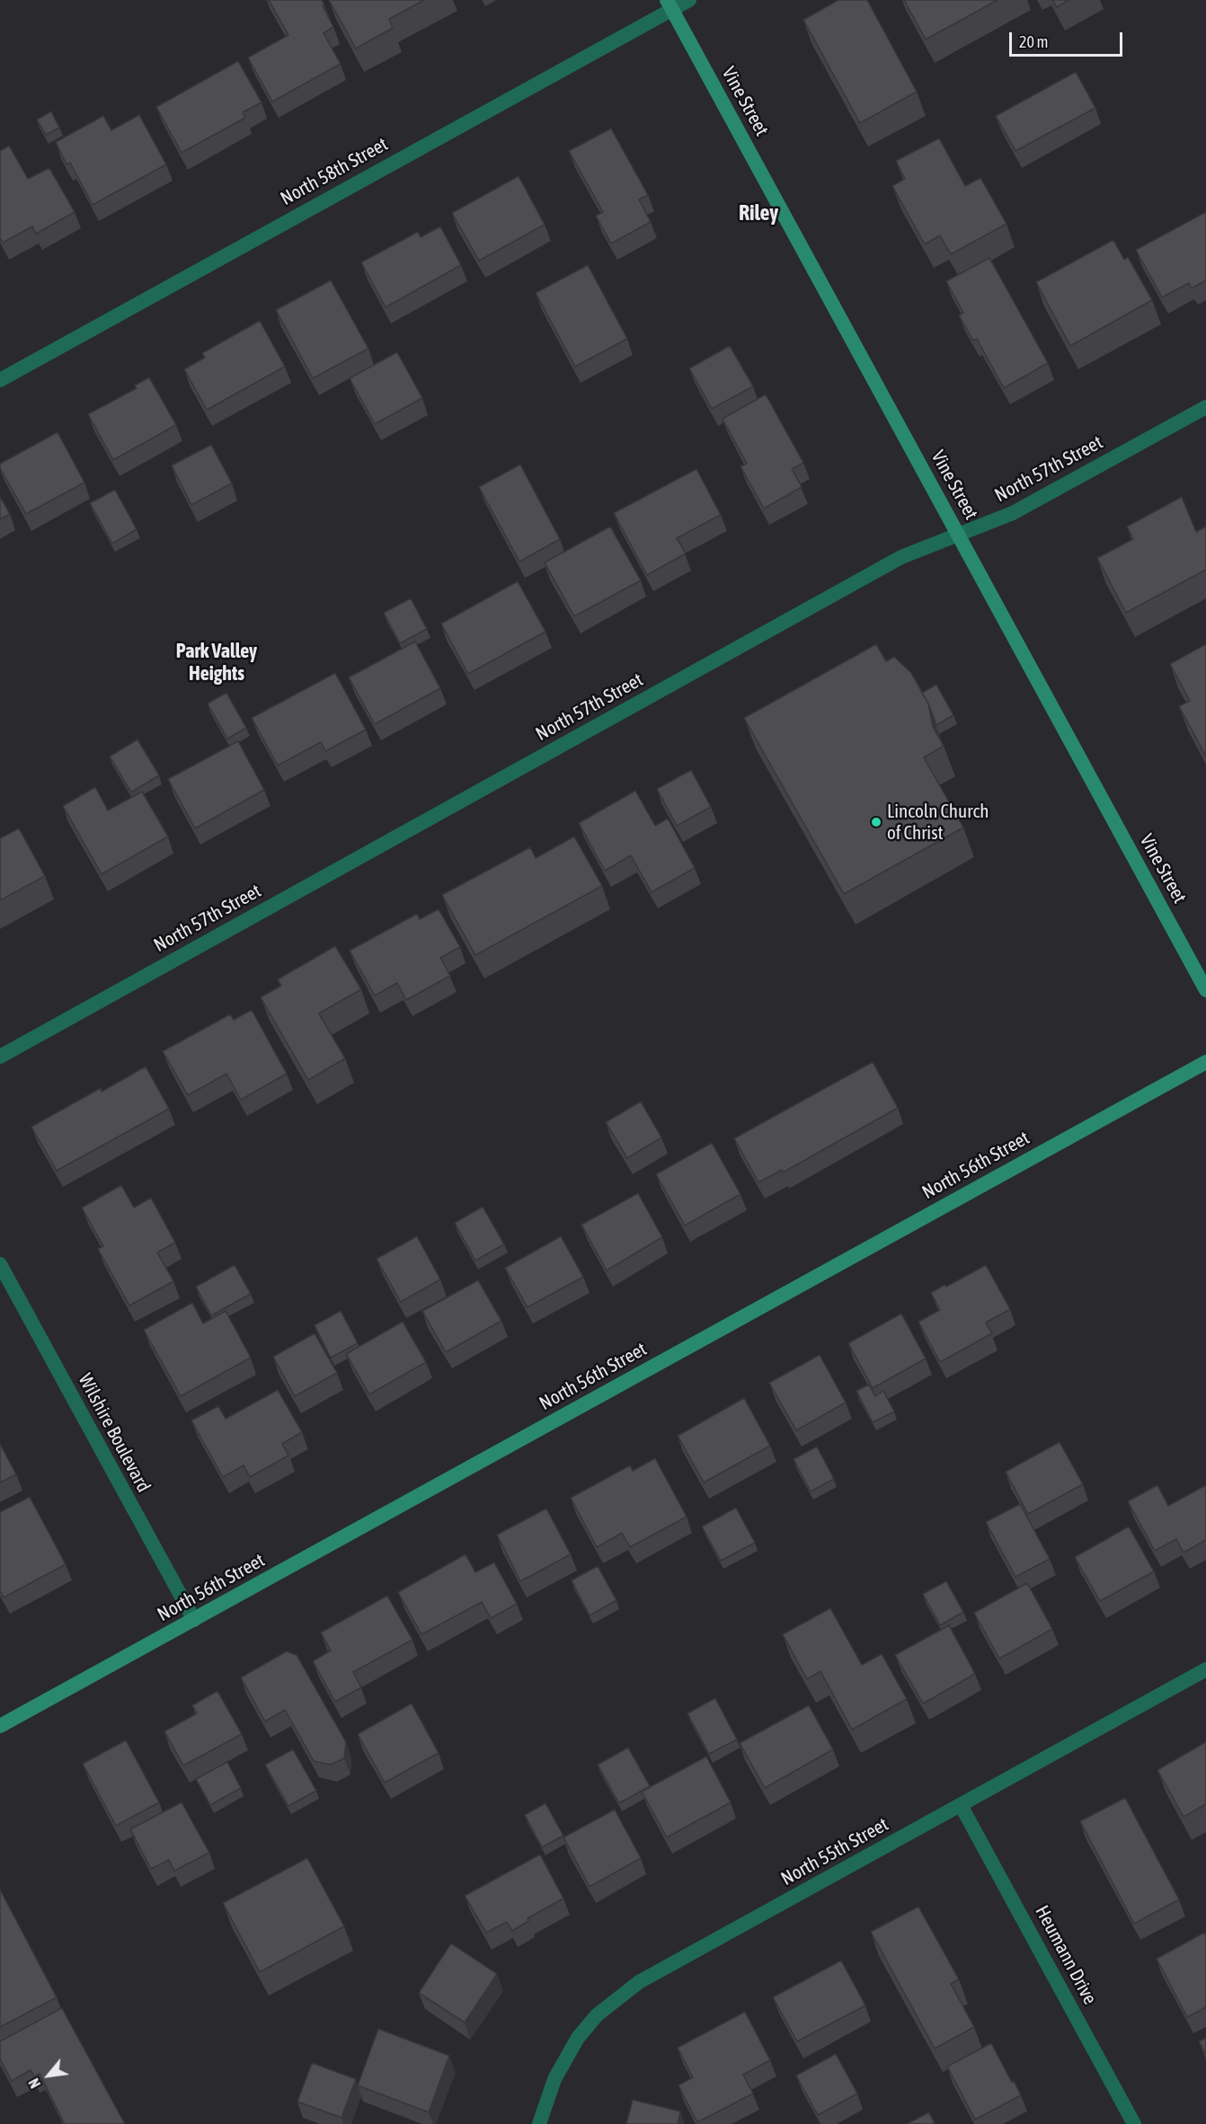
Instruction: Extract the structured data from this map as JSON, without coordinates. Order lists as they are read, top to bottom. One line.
{"streets":{"main road":["Vine Street","North 56th Street"],"street":["North 58th Street","North 57th Street","Wilshire Boulevard","North 55th Street","Heumann Drive"]},"crossings":[["Vine Street","North 58th Street"],["Vine Street","North 57th Street"],["North 56th Street","Wilshire Boulevard"],["North 55th Street","Heumann Drive"]],"districts":["Riley","Park Valley Heights"],"places":["Lincoln Church of Christ"],"scale_bar":"20 m","north":"bottom left"}
